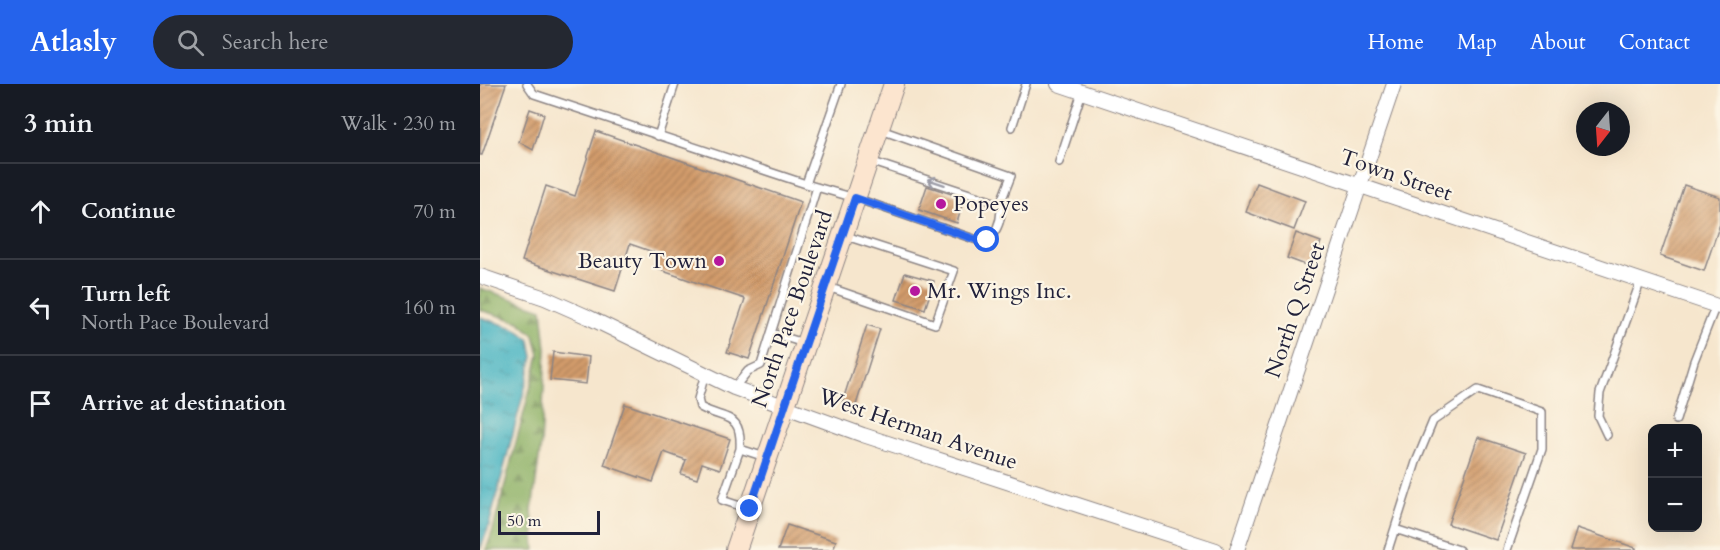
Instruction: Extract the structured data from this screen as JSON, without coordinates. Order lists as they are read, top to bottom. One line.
{"streets":{"main road":["North Pace Boulevard"],"street":["Town Street","North Q Street","West Herman Avenue"]},"crossings":[["Town Street","North Q Street"],["North Pace Boulevard","West Herman Avenue"]],"places":["Popeyes","Beauty Town","Mr. Wings Inc."],"scale_bar":"50 m","north":"bottom","page":{"header":"Atlasly","search":"Search here","nav":["Home","Map","About","Contact"],"heading":["3 min","Walk · 230 m"],"list":[["Continue","70 m"],["Turn left","North Pace Boulevard","160 m"],"Arrive at destination"],"map_buttons":["+","−"],"scale":"50 m"}}
